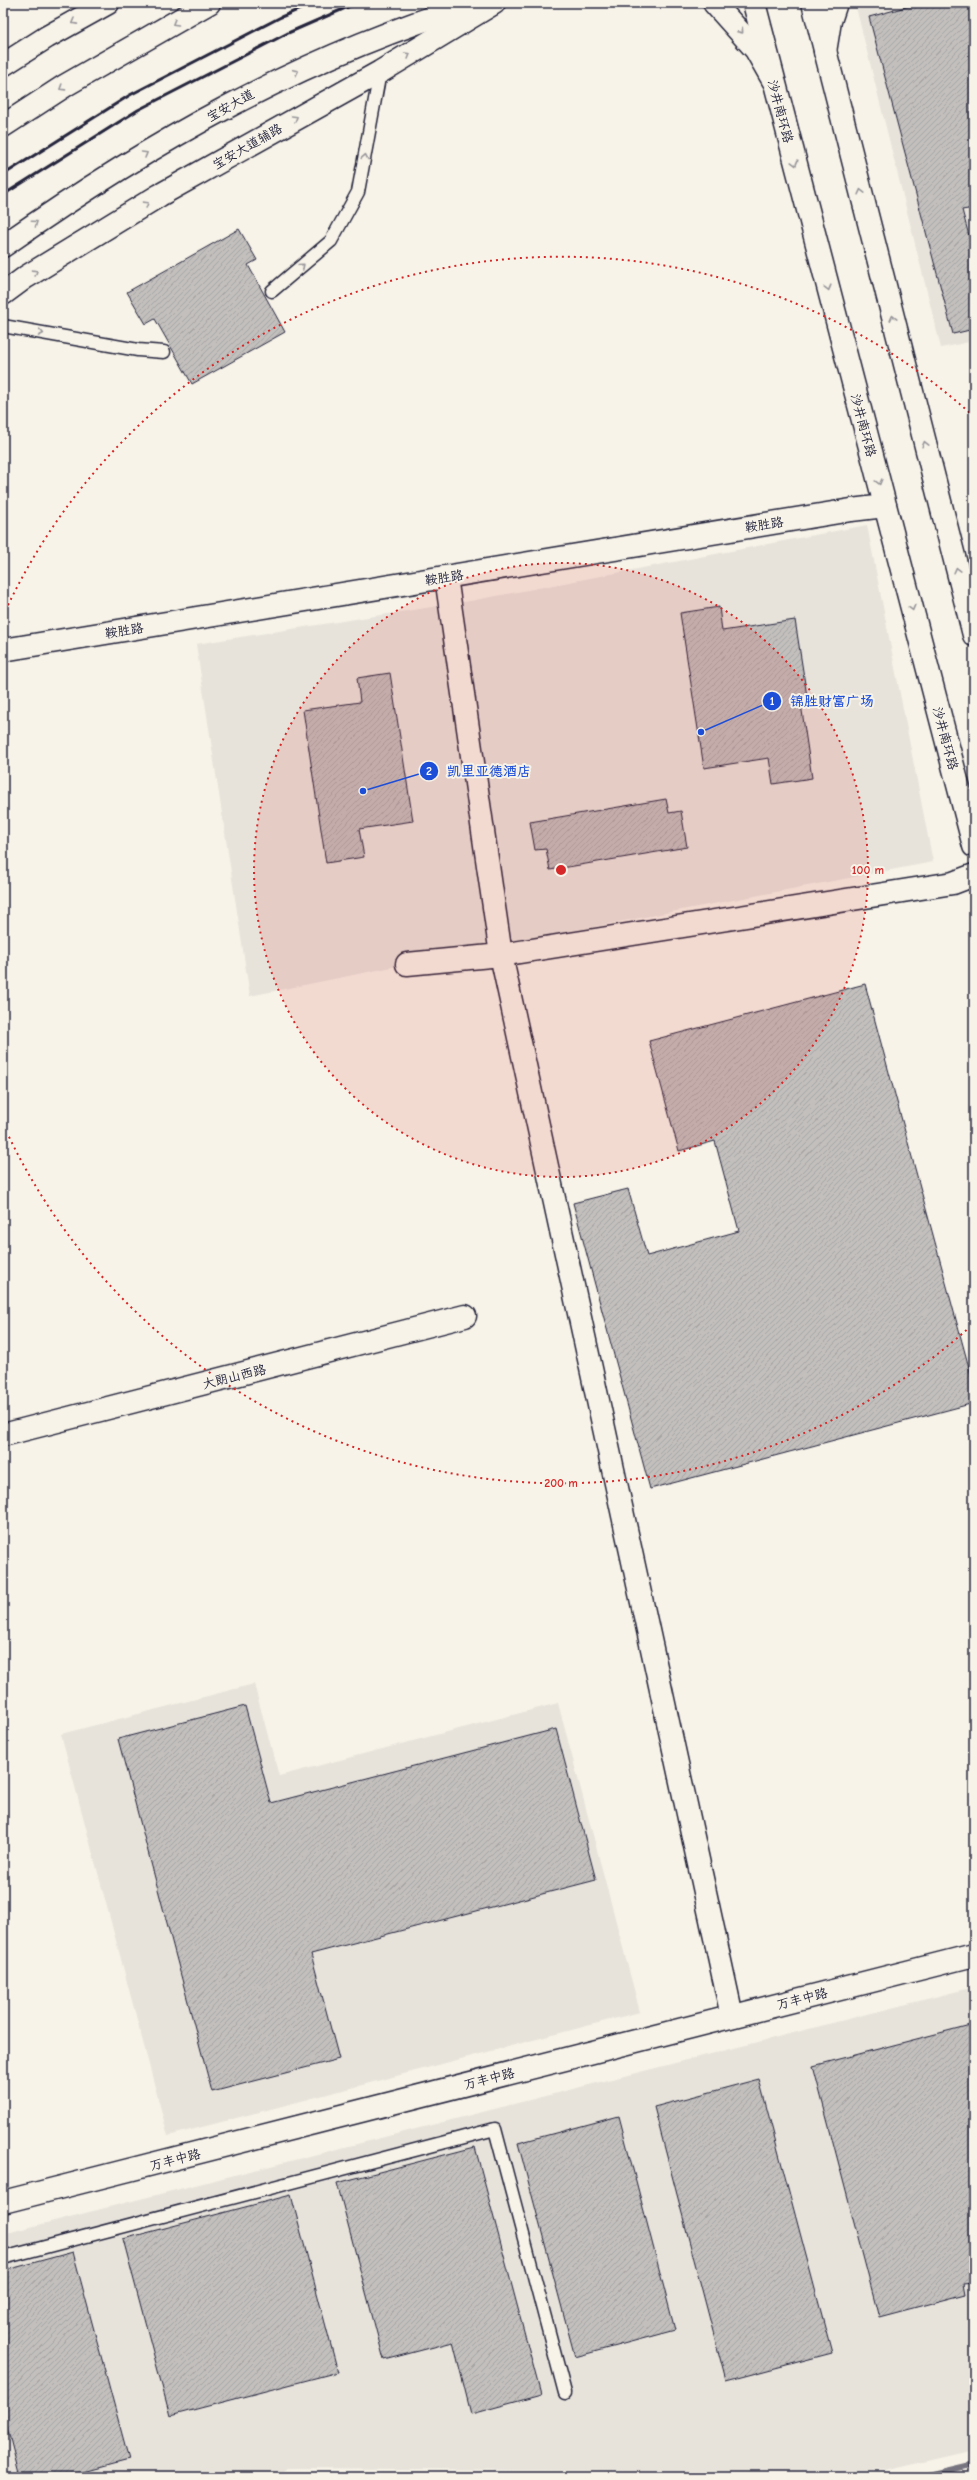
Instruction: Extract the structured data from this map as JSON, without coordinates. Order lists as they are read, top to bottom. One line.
{"streets":{"street":["宝安大道","沙井南环路","宝安大道辅路","鞍胜路","大朗山西路","万丰中路"]},"crossings":[["沙井南环路","鞍胜路"]],"places":["锦胜财富广场","凯里亚德酒店"],"rings":["100 m","200 m"]}
